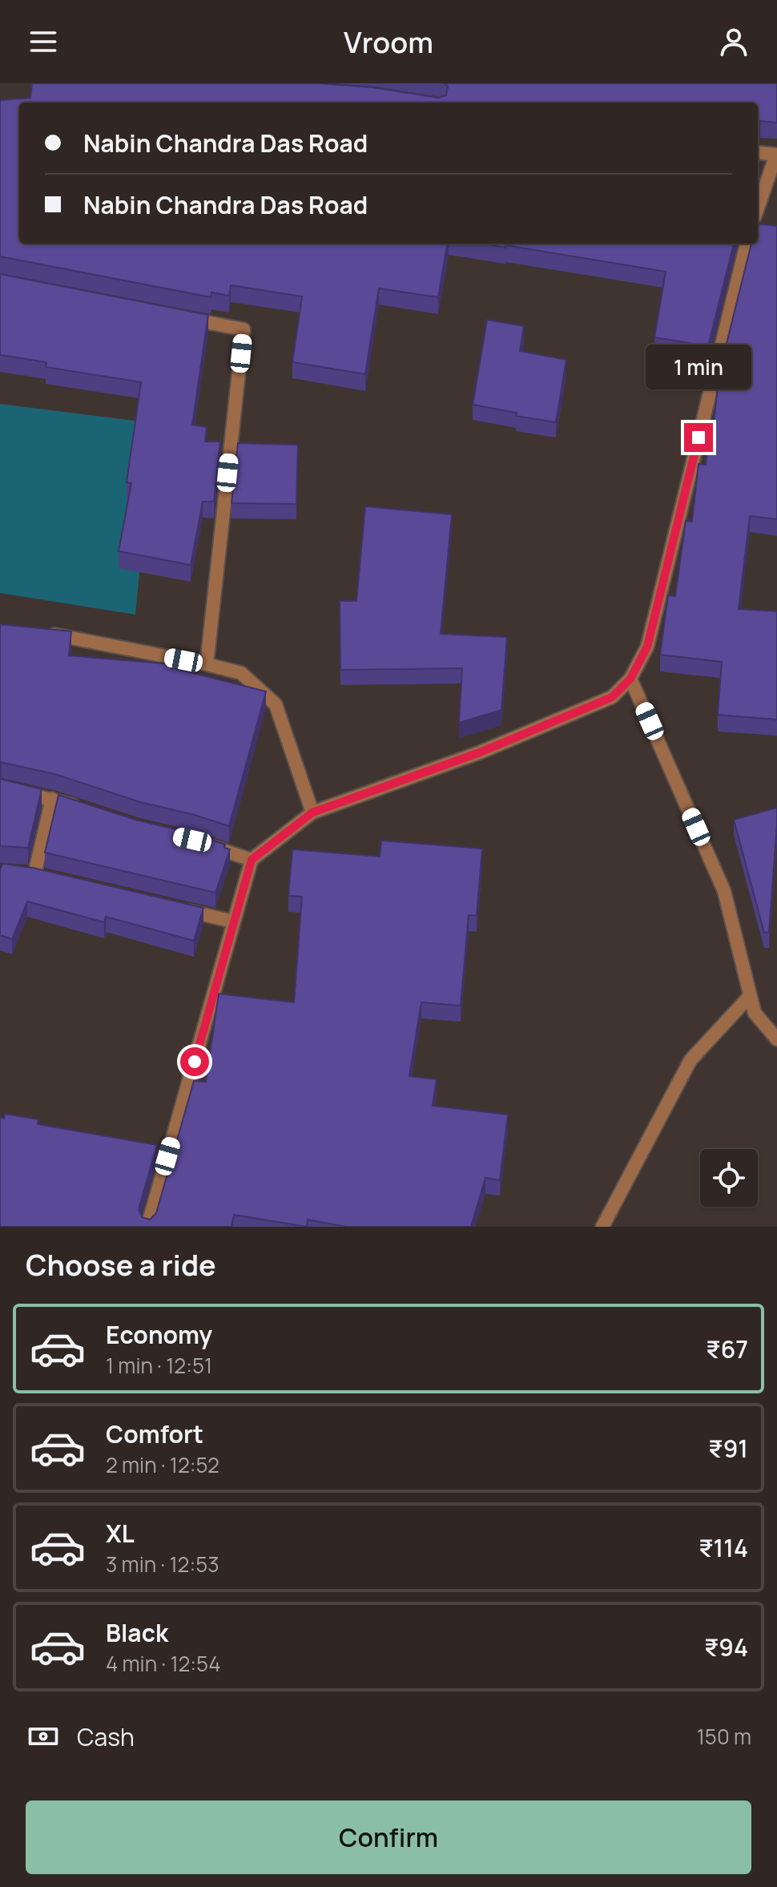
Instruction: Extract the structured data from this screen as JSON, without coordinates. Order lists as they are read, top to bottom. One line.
{"page":{"header":"Vroom","banner":["Nabin Chandra Das Road","Nabin Chandra Das Road"],"bubble":"1 min","heading":"Choose a ride","list":[{"name":"Economy","note":"1 min · 12:51","value":"₹67"},{"name":"Comfort","note":"2 min · 12:52","value":"₹91"},{"name":"XL","note":"3 min · 12:53","value":"₹114"},{"name":"Black","note":"4 min · 12:54","value":"₹94"}],"pay":["Cash","150 m"],"buttons":"Confirm"}}
